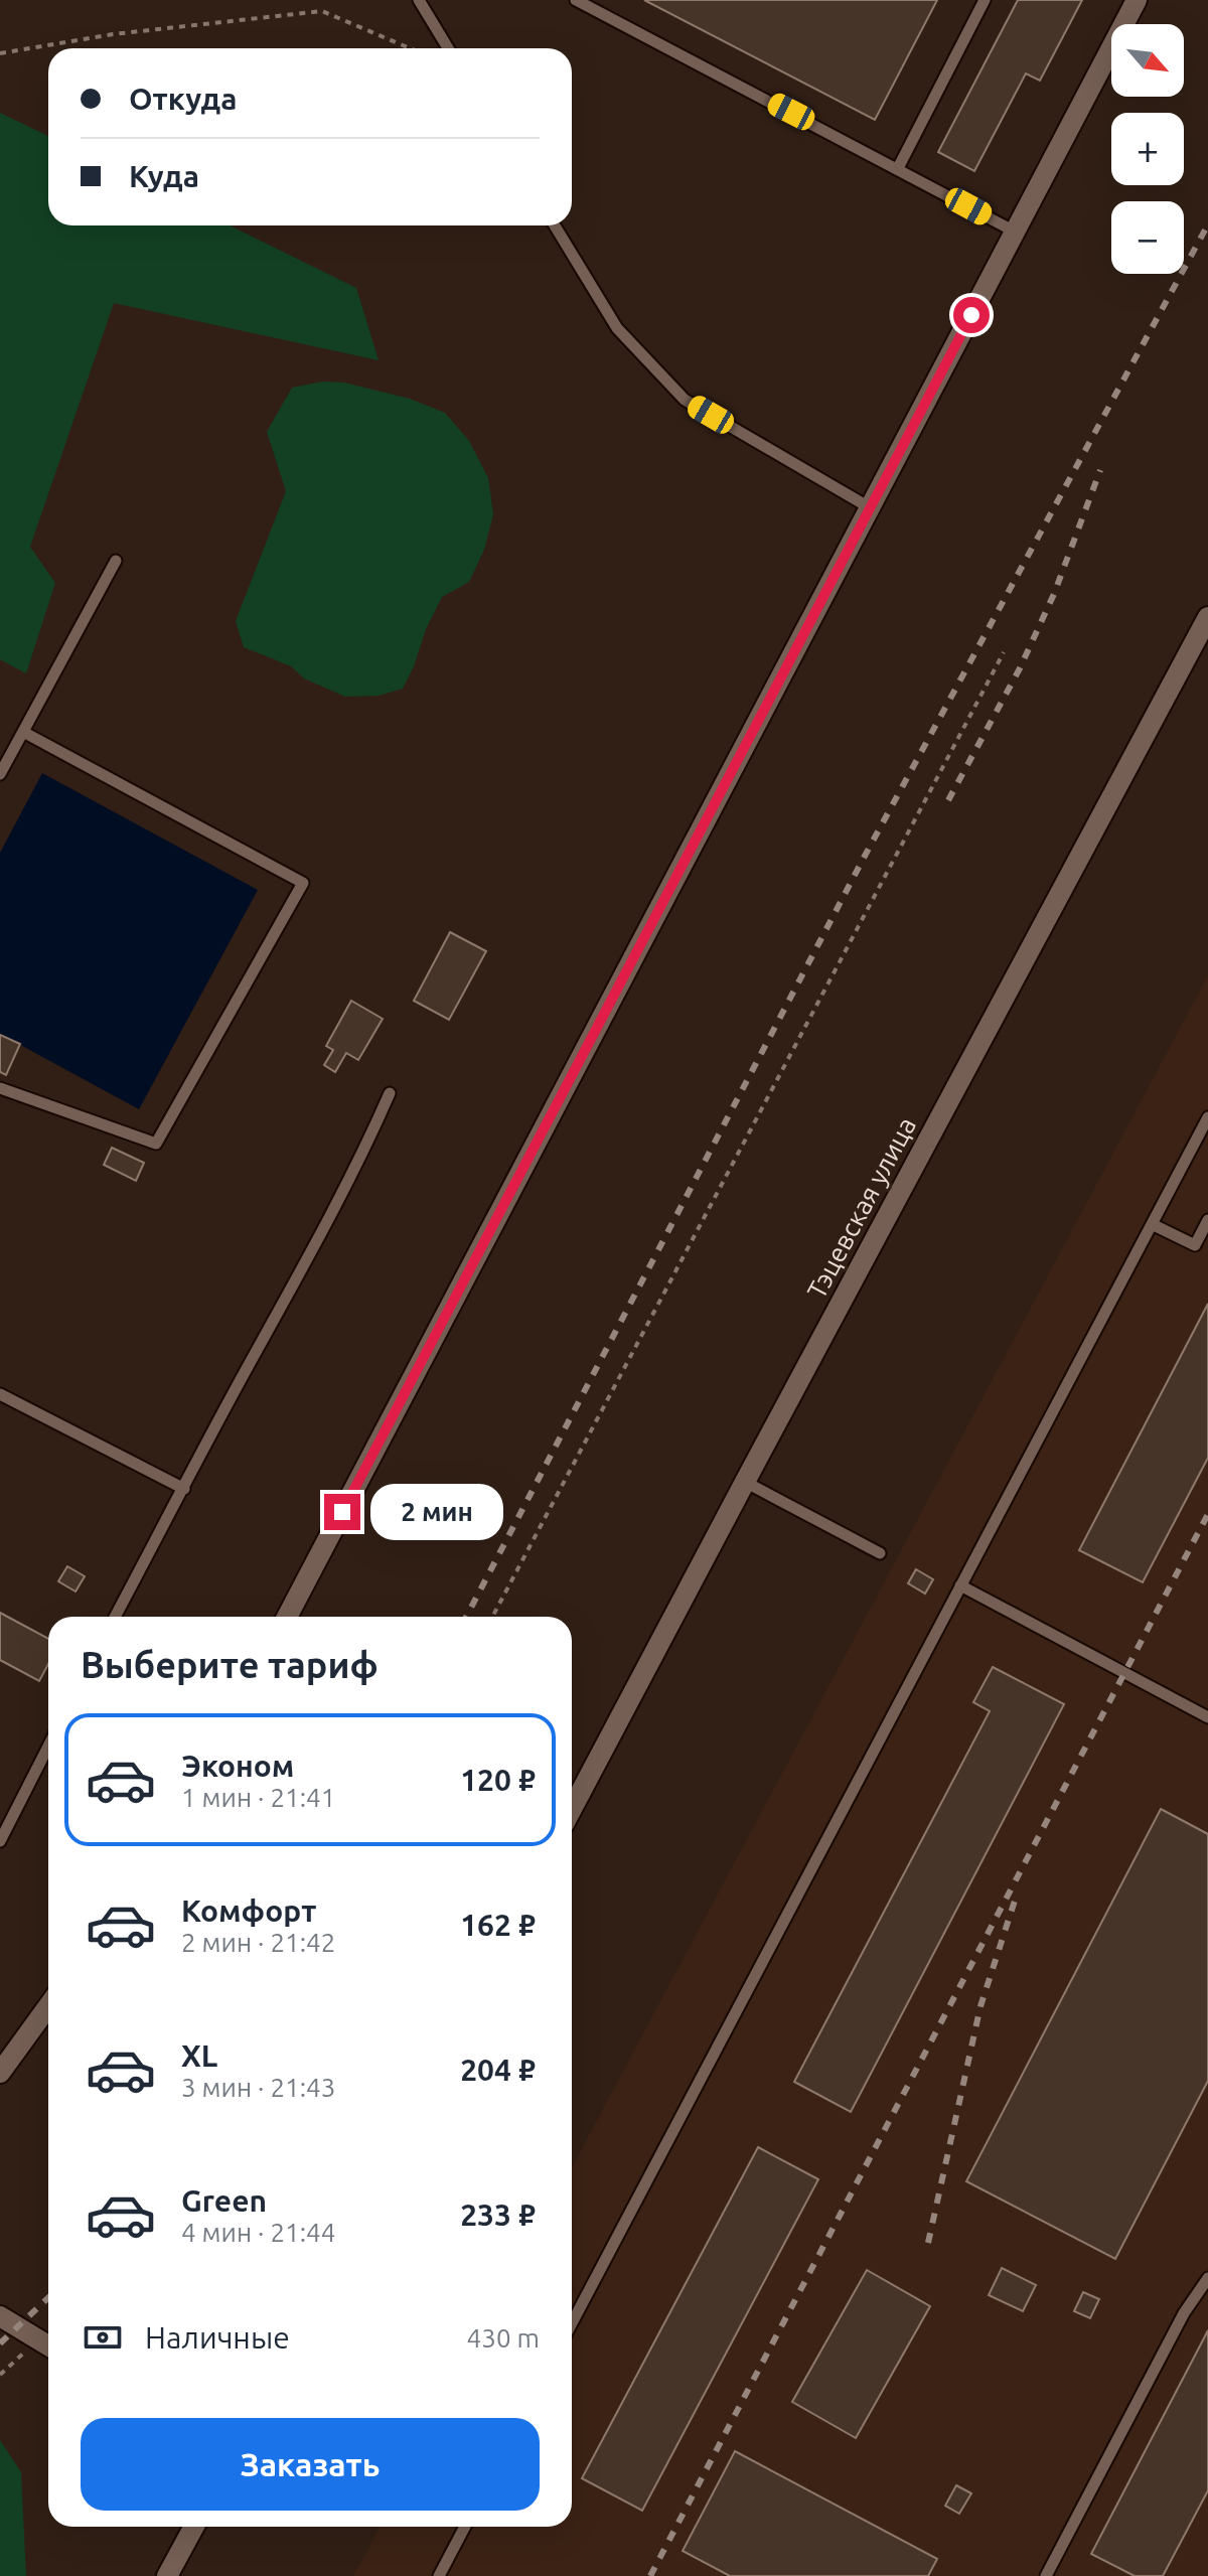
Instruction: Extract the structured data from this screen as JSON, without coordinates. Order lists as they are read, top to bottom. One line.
{"streets":{"street":["Тэцевская улица"]},"north":"bottom right","page":{"map_buttons":["+","−"],"banner":["Откуда","Куда"],"bubble":"2 мин","heading":"Выберите тариф","list":[{"name":"Эконом","note":"1 мин · 21:41","value":"120 ₽"},{"name":"Комфорт","note":"2 мин · 21:42","value":"162 ₽"},{"name":"XL","note":"3 мин · 21:43","value":"204 ₽"},{"name":"Green","note":"4 мин · 21:44","value":"233 ₽"}],"pay":["Наличные","430 m"],"buttons":"Заказать"}}
